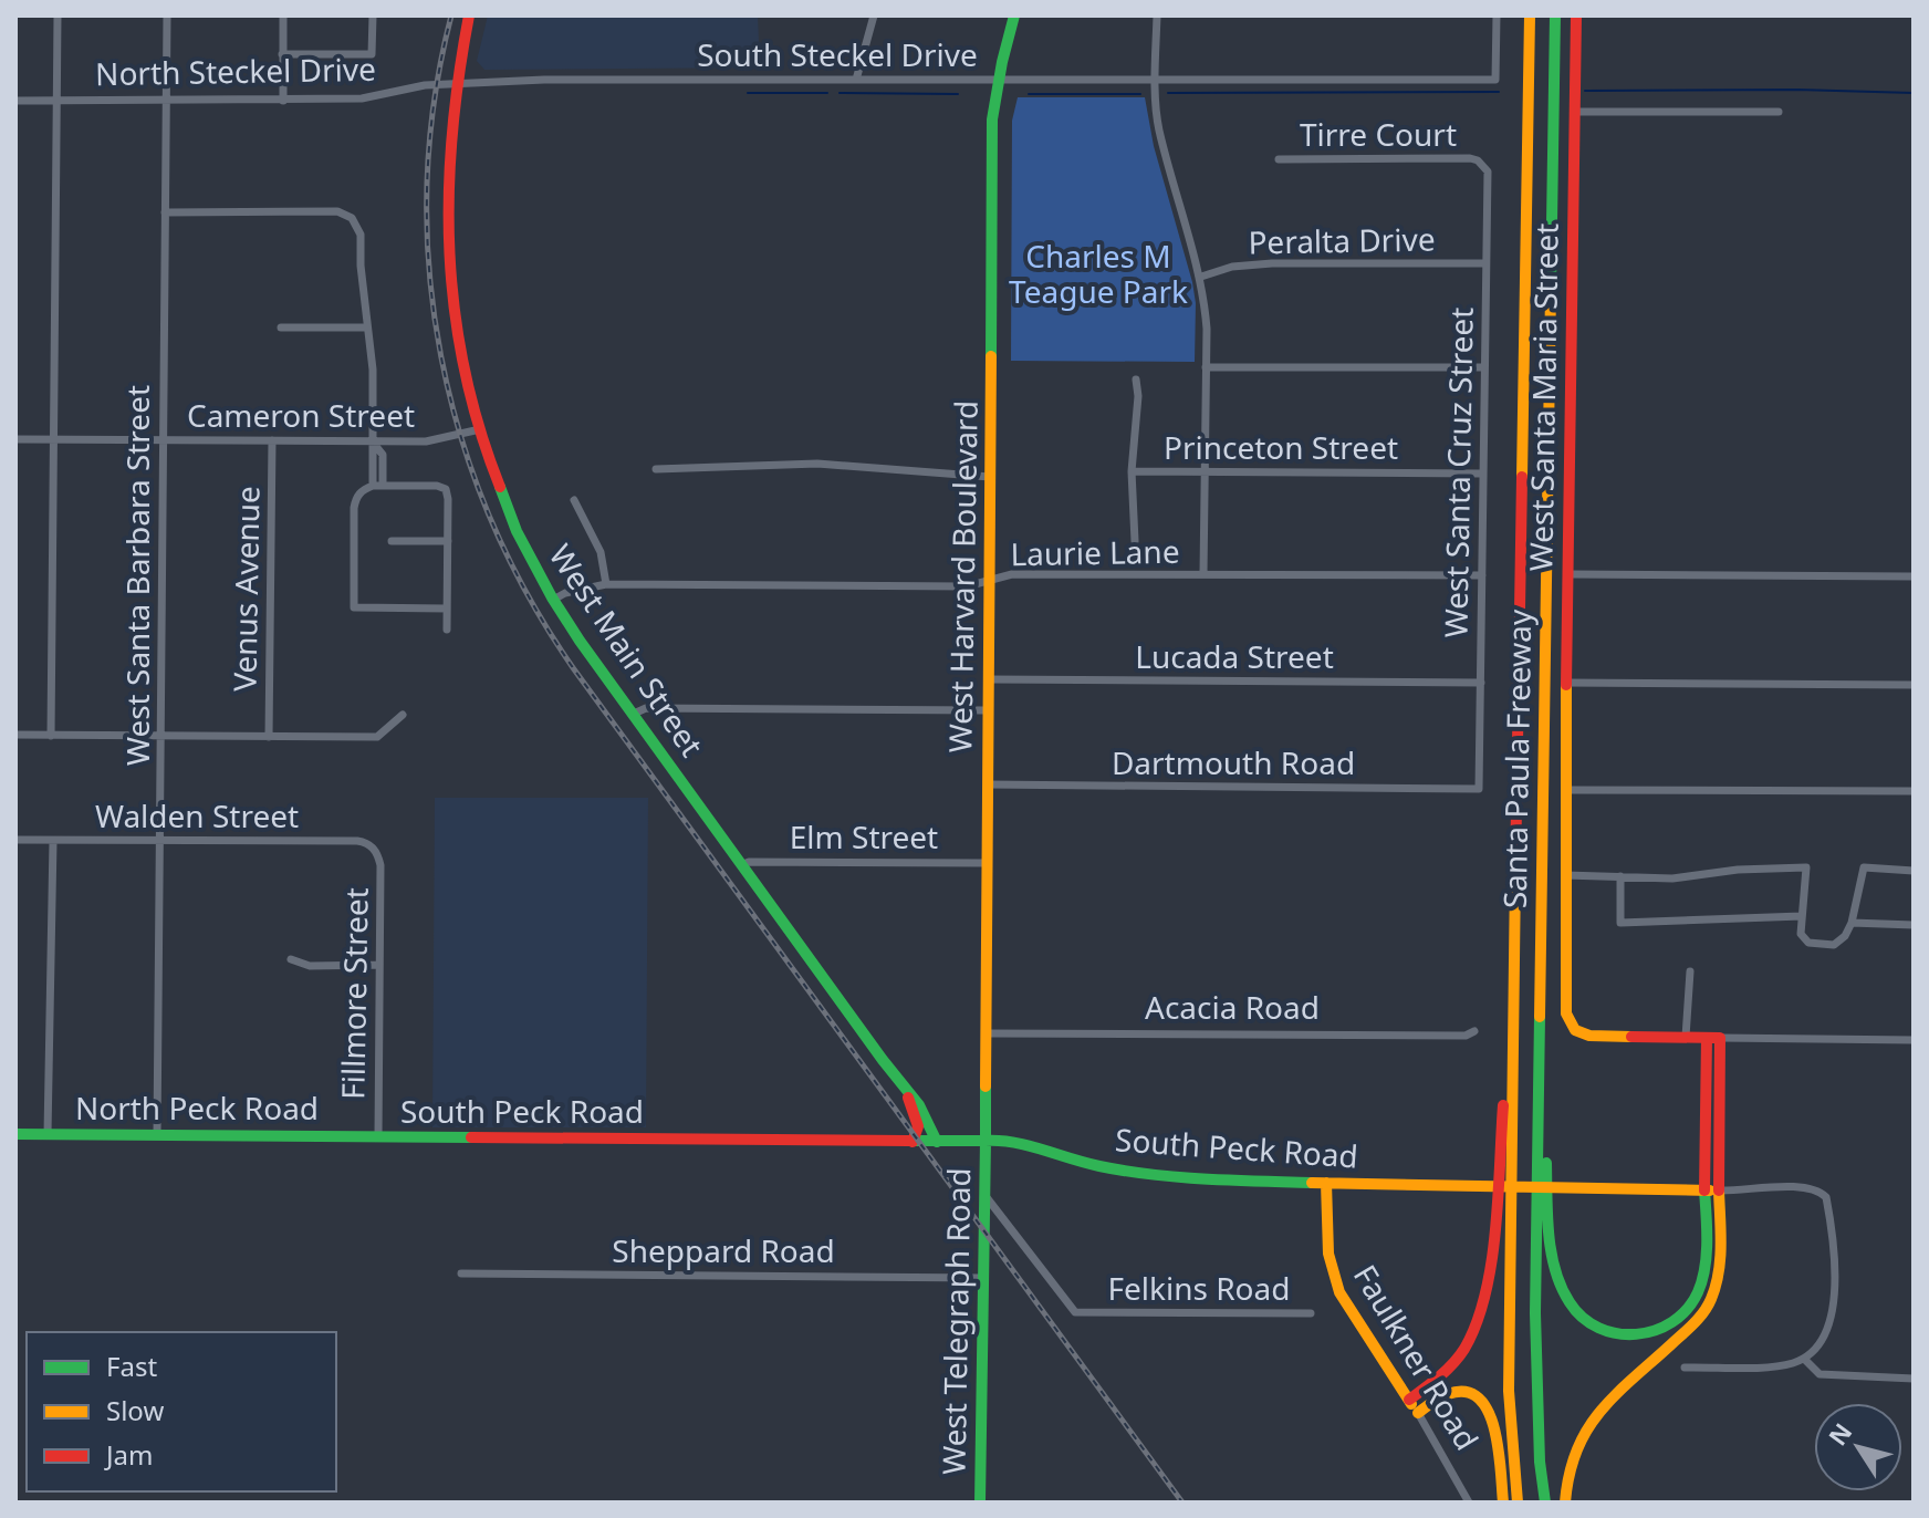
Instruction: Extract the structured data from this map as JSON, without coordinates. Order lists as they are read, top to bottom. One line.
{"streets":{"main road":["West Santa Maria Street","West Harvard Boulevard","West Main Street","Santa Paula Freeway","North Peck Road","South Peck Road","West Telegraph Road","Faulkner Road"],"street":["South Steckel Drive","North Steckel Drive","Tirre Court","Peralta Drive","Cameron Street","Princeton Street","West Santa Cruz Street","Laurie Lane","West Santa Barbara Street","Venus Avenue","Lucada Street","Dartmouth Road","Walden Street","Elm Street","Fillmore Street","Acacia Road","Sheppard Road","Felkins Road"]},"crossings":[["South Steckel Drive","North Steckel Drive"],["South Steckel Drive","West Harvard Boulevard"],["South Steckel Drive","West Main Street"],["North Steckel Drive","West Santa Barbara Street"],["North Steckel Drive","West Main Street"],["Tirre Court","West Santa Cruz Street"],["Peralta Drive","West Santa Cruz Street"],["Cameron Street","West Santa Barbara Street"],["Cameron Street","Venus Avenue"],["Cameron Street","West Main Street"],["Princeton Street","West Santa Cruz Street"],["West Santa Cruz Street","Laurie Lane"],["West Santa Cruz Street","Lucada Street"],["West Santa Cruz Street","Dartmouth Road"],["Laurie Lane","West Harvard Boulevard"],["Laurie Lane","West Main Street"],["West Santa Barbara Street","Walden Street"],["West Santa Barbara Street","North Peck Road"],["West Harvard Boulevard","Lucada Street"],["West Harvard Boulevard","Dartmouth Road"],["West Harvard Boulevard","Elm Street"],["West Harvard Boulevard","Acacia Road"],["West Harvard Boulevard","South Peck Road"],["West Harvard Boulevard","West Telegraph Road"],["West Main Street","Elm Street"],["West Main Street","South Peck Road"],["Walden Street","Fillmore Street"],["Fillmore Street","North Peck Road"],["Fillmore Street","South Peck Road"],["North Peck Road","South Peck Road"],["South Peck Road","West Telegraph Road"],["South Peck Road","Faulkner Road"],["Sheppard Road","West Telegraph Road"],["Felkins Road","West Telegraph Road"]],"parks":["Charles M Teague Park"],"legend":["Fast","Slow","Jam"],"north":"top left"}
